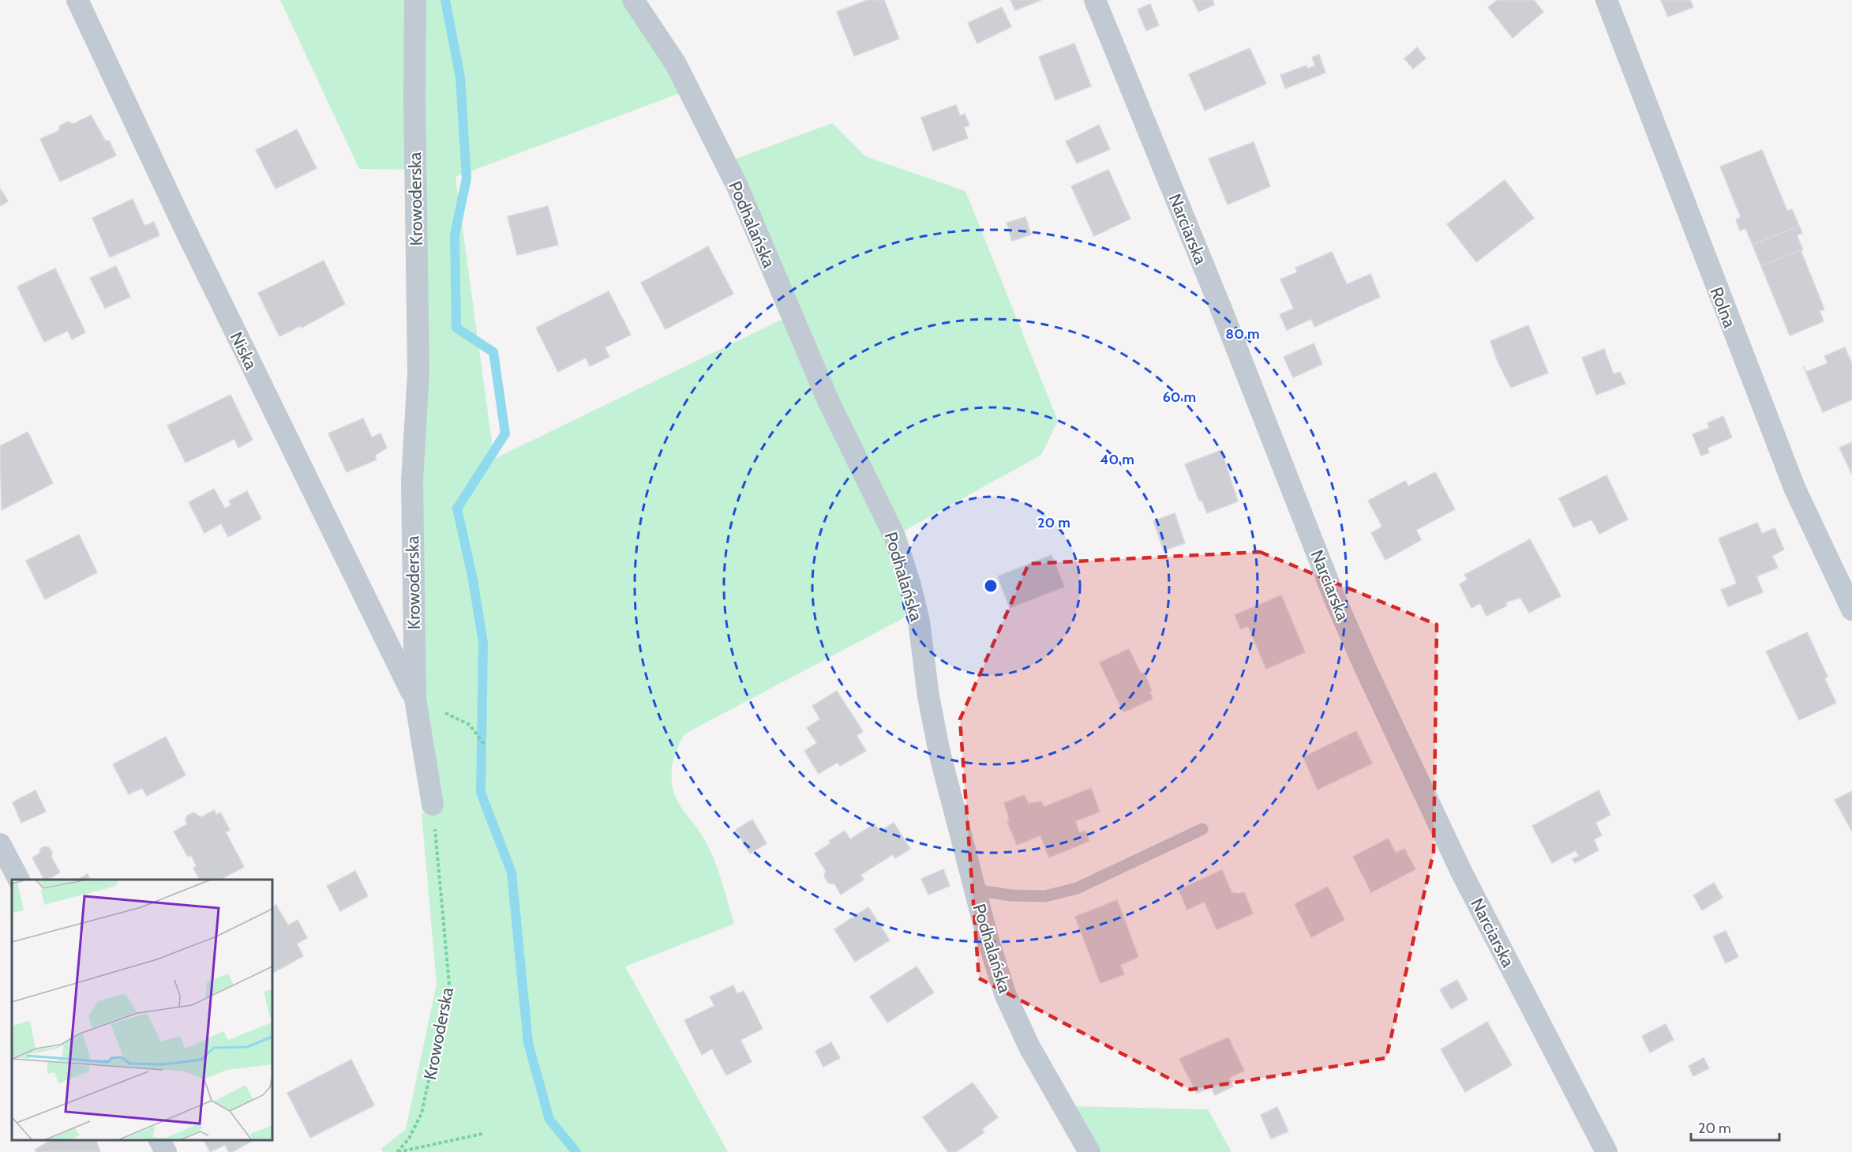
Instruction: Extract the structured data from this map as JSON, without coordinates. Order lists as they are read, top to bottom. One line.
{"streets":{"street":["Krowoderska","Podhalańska","Narciarska","Rolna","Niska"]},"crossings":[["Krowoderska","Niska"]],"scale_bar":"20 m","rings":["80 m","60 m","40 m","20 m"]}
